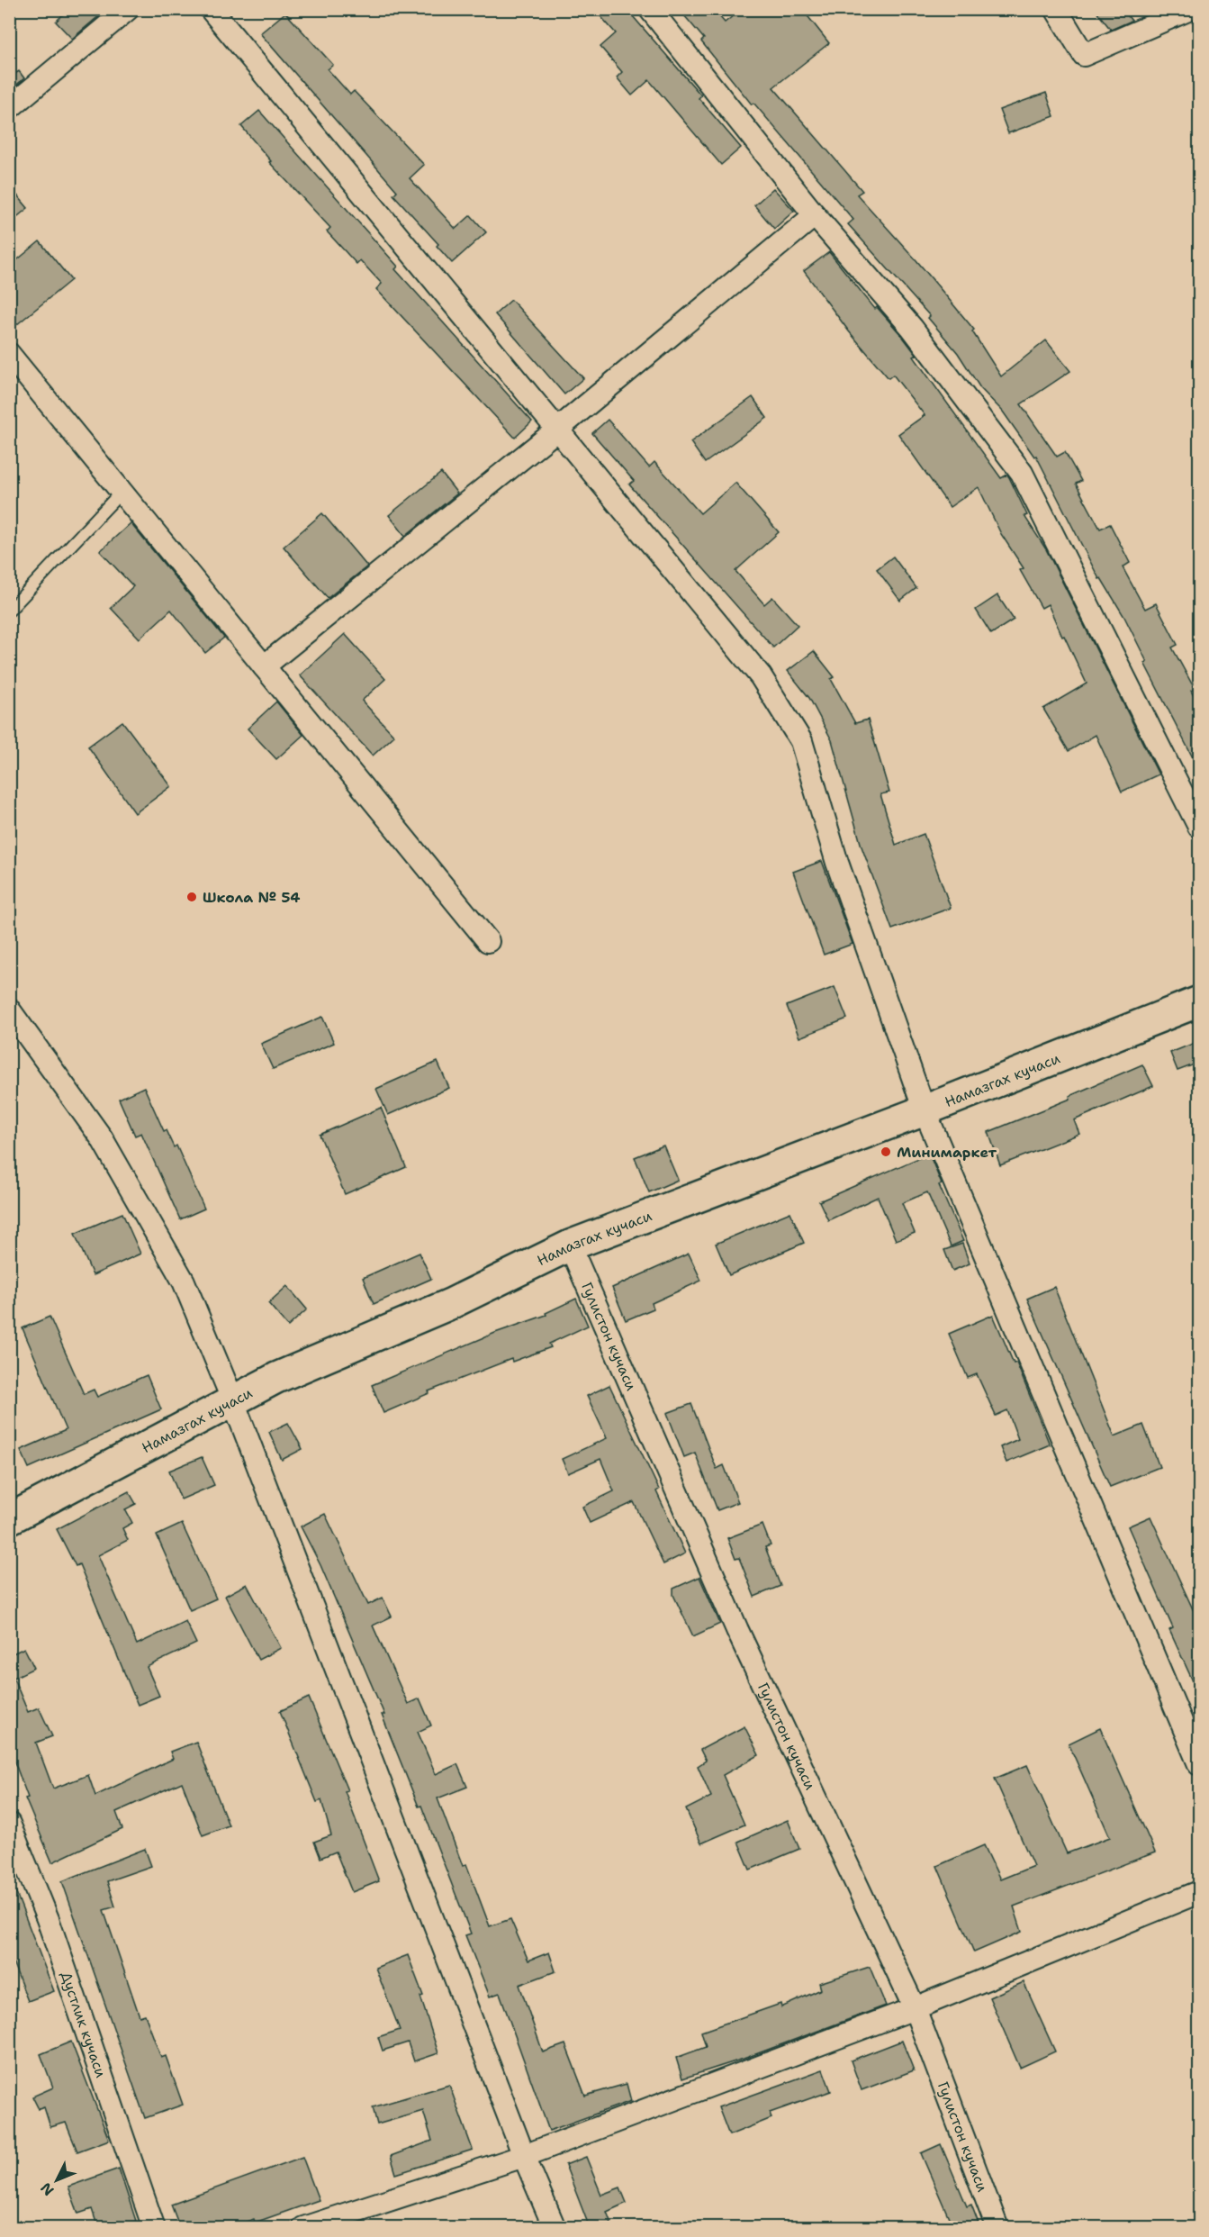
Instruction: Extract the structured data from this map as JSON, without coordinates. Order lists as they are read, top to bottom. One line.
{"streets":{"street":["Намазгах кучаси","Гулистон кучаси","Дустлик кучаси"]},"crossings":[["Намазгах кучаси","Гулистон кучаси"]],"places":["Школа № 54","Минимаркет"],"north":"bottom left"}
